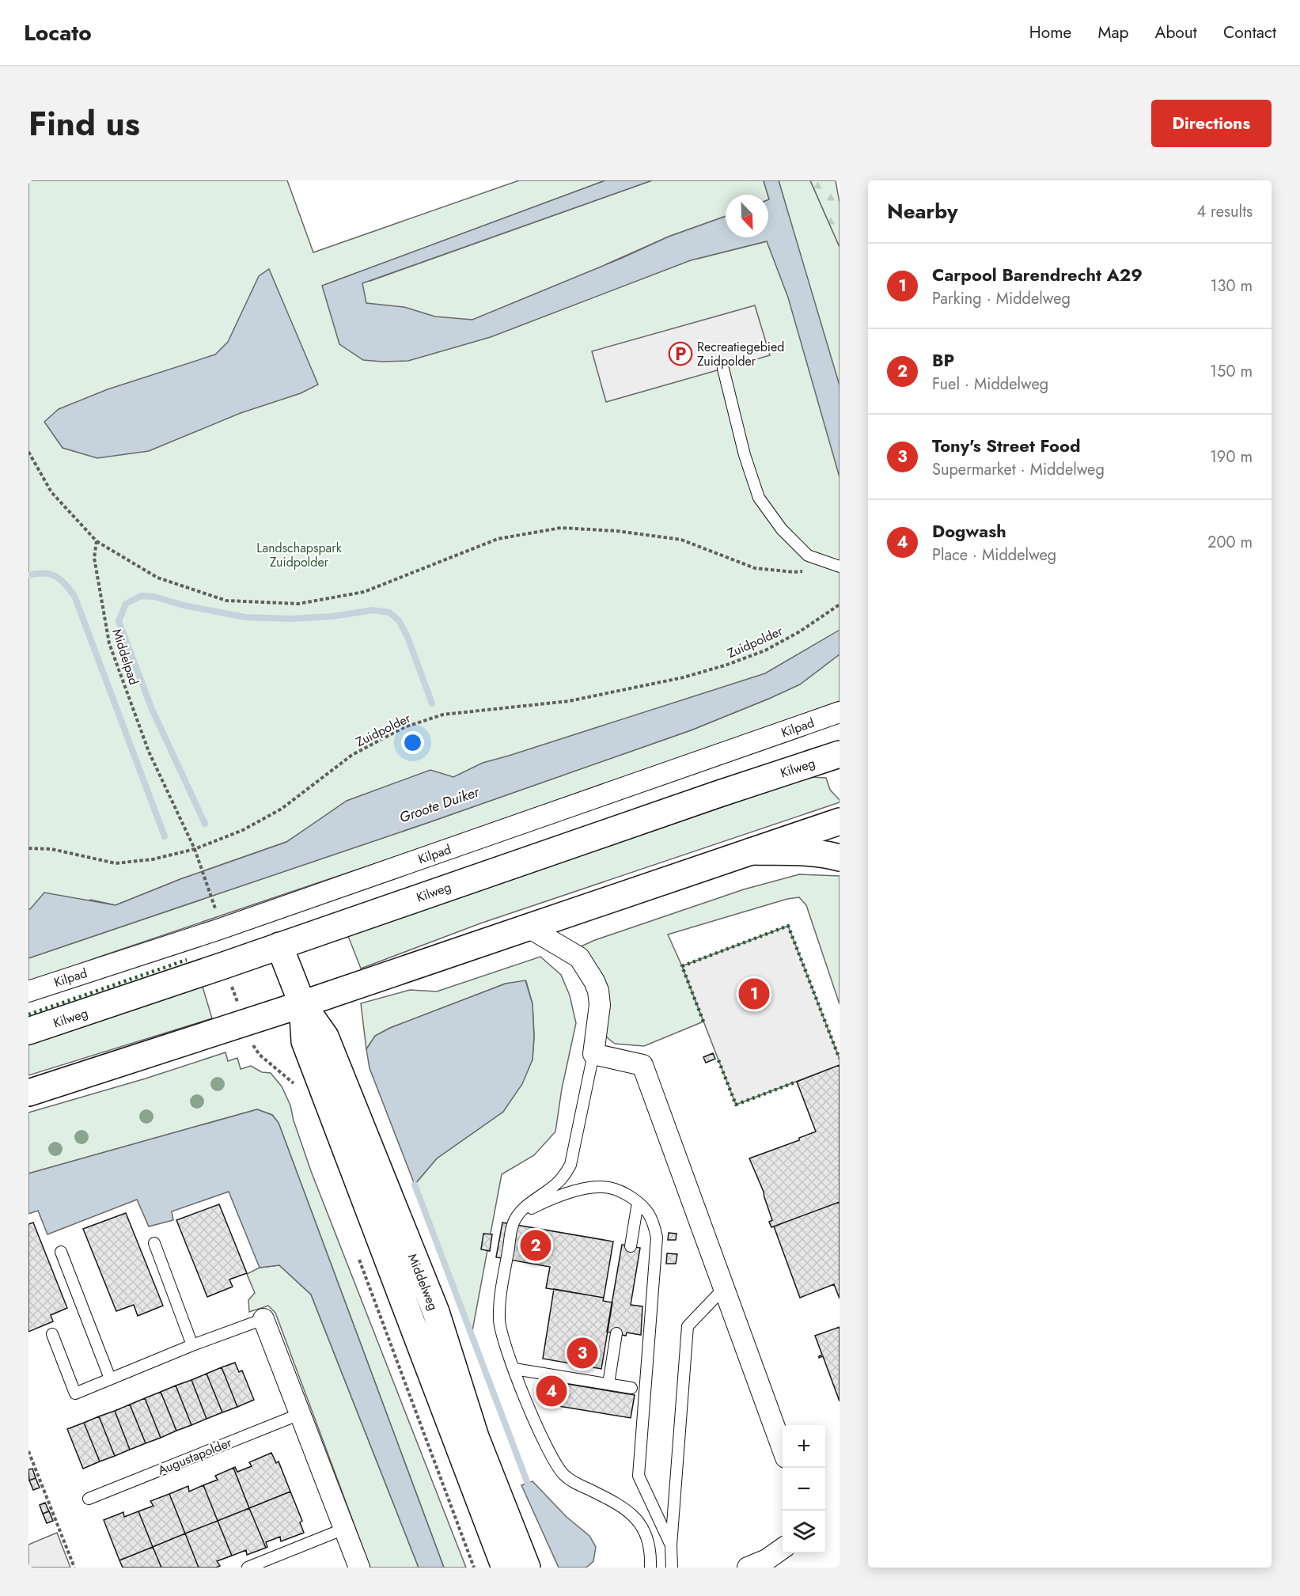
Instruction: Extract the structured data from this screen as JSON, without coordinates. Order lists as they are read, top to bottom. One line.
{"streets":{"main road":["Kilweg","Middelweg"],"street":["Kilpad"],"lane":["Augustapolder"],"path":["Zuidpolder","Middelpad"]},"crossings":[["Zuidpolder","Middelpad"],["Kilweg","Middelweg"]],"water":["Groote Duiker"],"parks":["Landschapspark Zuidpolder"],"places":{"parking":["Recreatiegebied Zuidpolder"]},"north":"bottom right","page":{"header":"Locato","nav":["Home","Map","About","Contact"],"title":"Find us","buttons":"Directions","heading":["Nearby","4 results"],"list":[{"mark":"1","name":"Carpool Barendrecht A29","note":"Parking · Middelweg","value":"130 m"},{"mark":"2","name":"BP","note":"Fuel · Middelweg","value":"150 m"},{"mark":"3","name":"Tony's Street Food","note":"Supermarket · Middelweg","value":"190 m"},{"mark":"4","name":"Dogwash","note":"Place · Middelweg","value":"200 m"}],"pins":["1","2","3","4"],"map_buttons":["+","−"]}}
